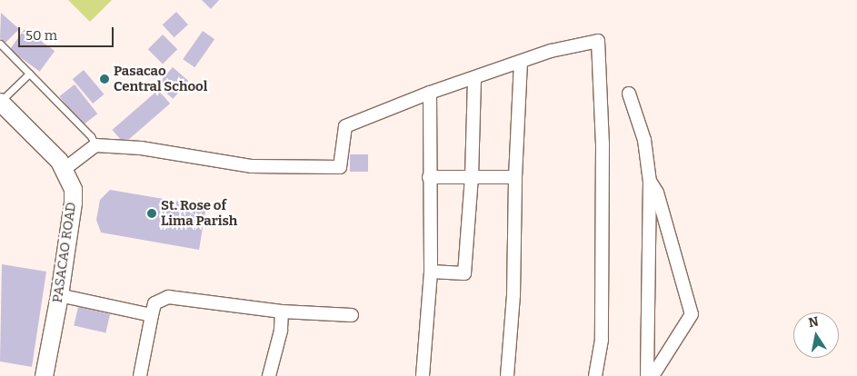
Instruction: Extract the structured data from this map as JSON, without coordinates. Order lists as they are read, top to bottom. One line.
{"streets":{"main road":["PASACAO ROAD"]},"places":["Pasacao Central School","St. Rose of Lima Parish"],"scale_bar":"50 m","north":"top"}
